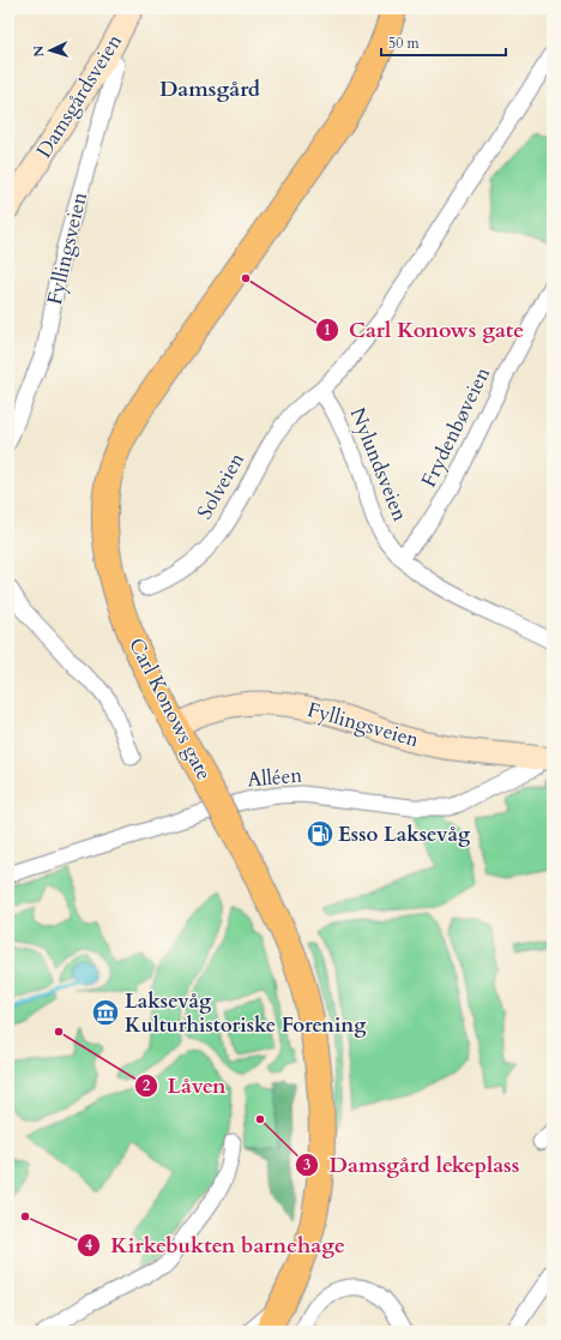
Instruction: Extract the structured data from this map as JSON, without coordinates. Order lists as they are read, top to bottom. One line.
{"streets":{"main road":["Damsgårdsveien","Fyllingsveien","Carl Konows gate"],"street":["Frydenbøveien","Nylundsveien","Solveien","Alléen"]},"crossings":[["Damsgårdsveien","Fyllingsveien"],["Fyllingsveien","Carl Konows gate"],["Fyllingsveien","Alléen"],["Frydenbøveien","Nylundsveien"],["Nylundsveien","Solveien"]],"districts":["Damsgård"],"places":{"other":["Carl Konows gate","Låven","Damsgård lekeplass","Kirkebukten barnehage"],"fuel station":["Esso Laksevåg"],"museum":["Laksevåg Kulturhistoriske Forening"]},"scale_bar":"50 m","north":"left"}
